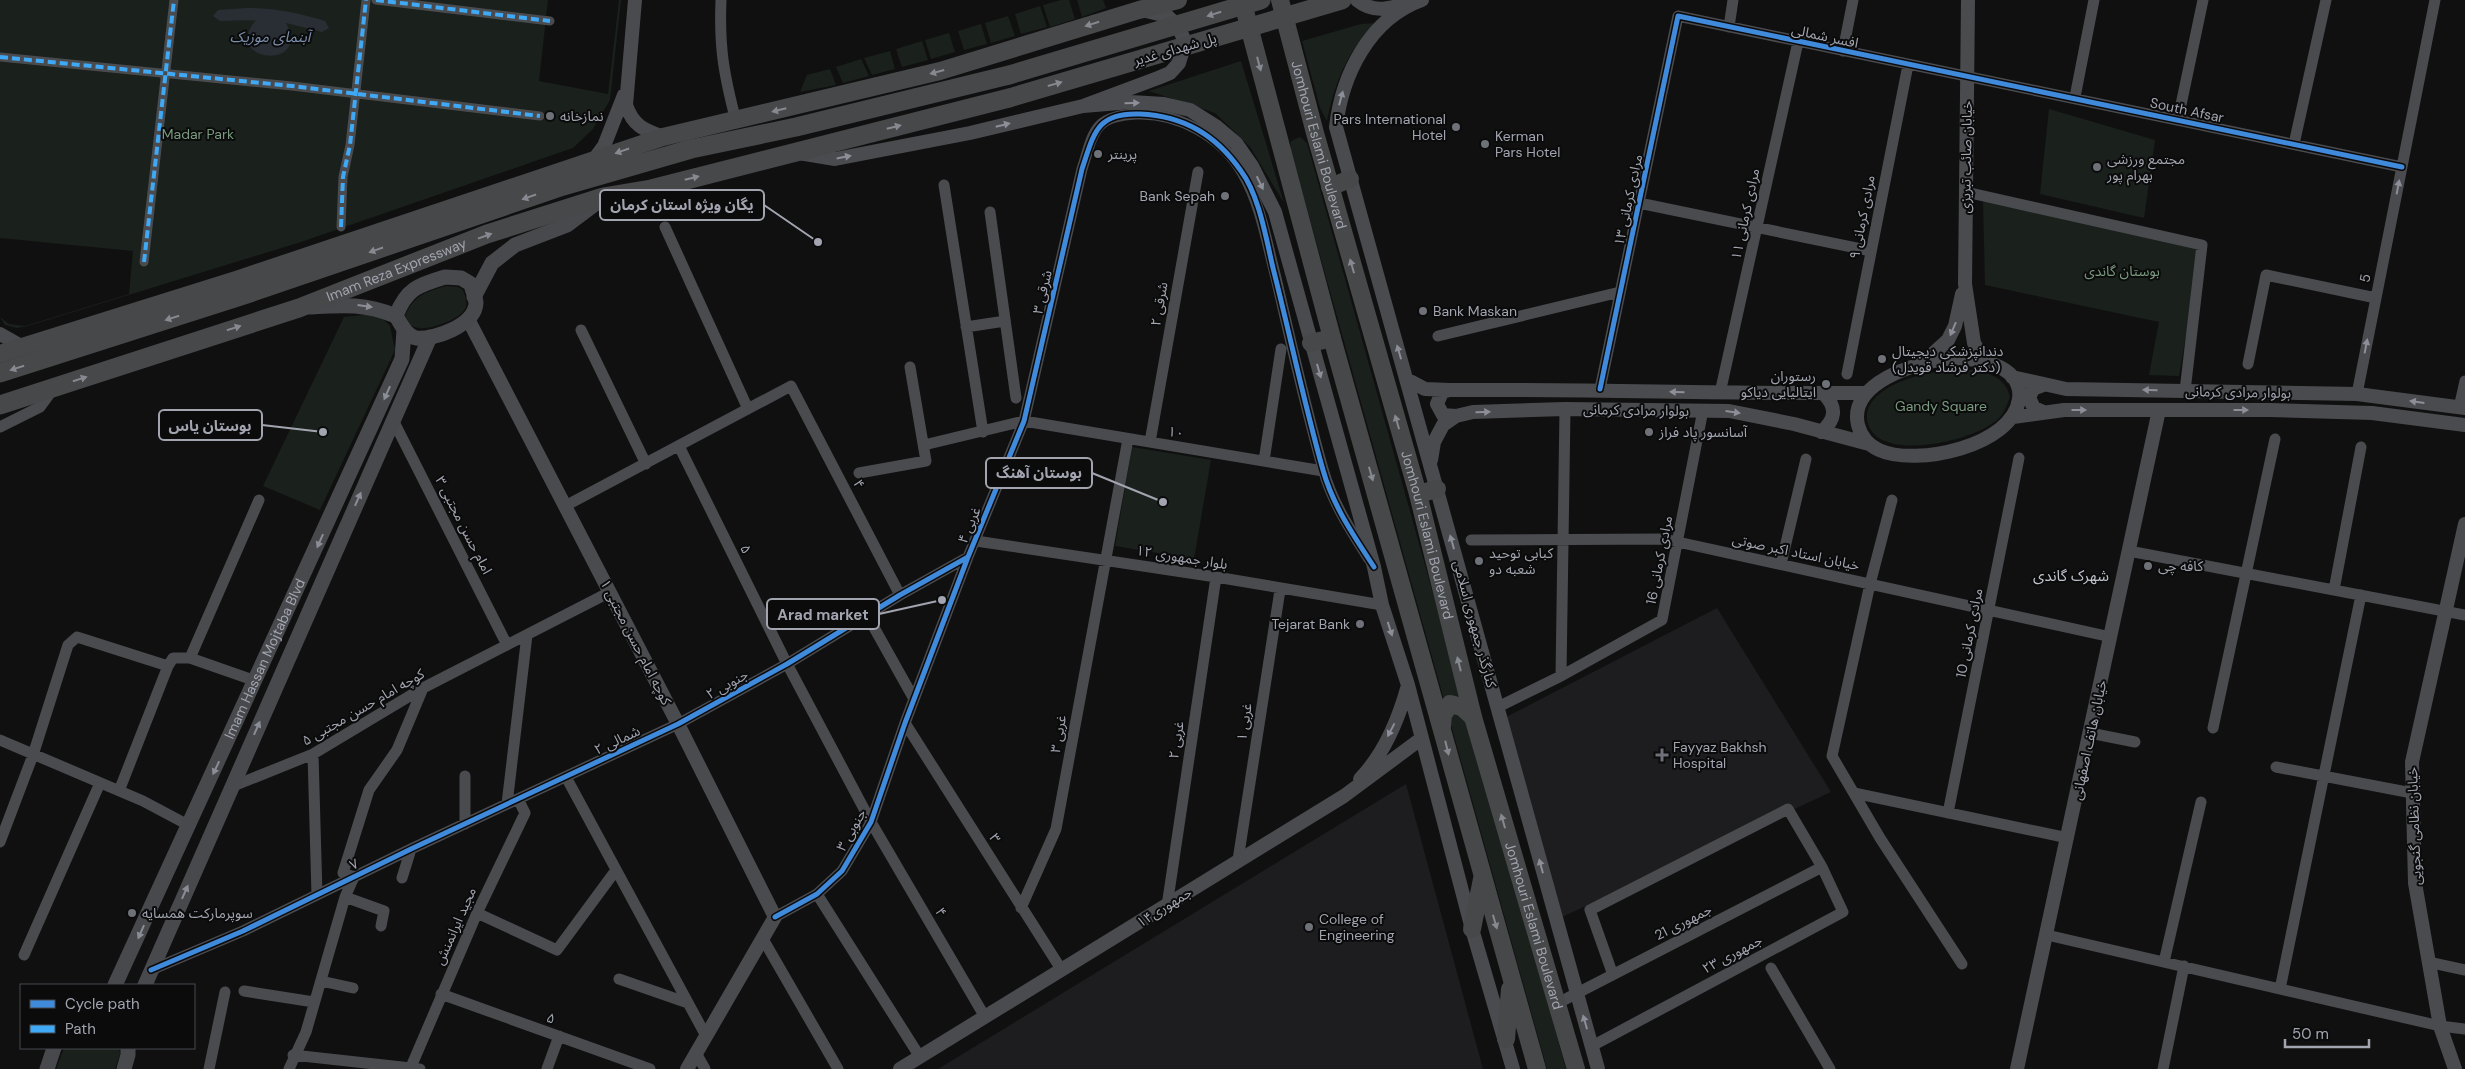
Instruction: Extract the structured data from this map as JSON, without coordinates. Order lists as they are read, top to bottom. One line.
{"streets":{"highway":["پل شهدای غدیر","Imam Reza Expressway"],"main road":["Jomhouri Eslami Boulevard","Imam Hassan Mojtaba Blvd"],"street":["افسر شمالی","South Afsar","خیابان صائب تبریزی","مرادی کرمانی ۱۳","مرادی کرمانی ۱۱","مرادی کرمانی ۹","5","۳ شرقی","۲ شرقی","بولوار مرادی کرمانی","۱۰","۴","امام حسن مجتبی ۳","۴ غربی","۵","خیابان استاد اکبر صوتی","بلوار جمهوری ۱۲","مرادی کرمانی 16","کنارگذر جمهوری اسلامی","مرادی کرمانی 10","کوچه امام حسن مجتبی ۱","۲ جنوبی","کوچه امام حسن مجتبی ۵","۱ غربی","۳ غربی","۲ شمالی","۲ غربی","خیابان هاتف اصفهانی","خیابان نظامی گنجویی","۳ جنوبی","۳","۷","جمهوری۱۴","جمهوری 21","مجید ایرانمنش","۲۳ جمهوری"]},"crossings":[["افسر شمالی","South Afsar"],["افسر شمالی","خیابان صائب تبریزی"],["افسر شمالی","مرادی کرمانی ۱۳"],["افسر شمالی","مرادی کرمانی ۱۱"],["افسر شمالی","مرادی کرمانی ۹"],["پل شهدای غدیر","Imam Reza Expressway"],["South Afsar","خیابان صائب تبریزی"],["South Afsar","5"],["Jomhouri Eslami Boulevard","جمهوری 21"],["خیابان صائب تبریزی","بولوار مرادی کرمانی"],["مرادی کرمانی ۱۳","بولوار مرادی کرمانی"],["مرادی کرمانی ۱۱","بولوار مرادی کرمانی"],["5","بولوار مرادی کرمانی"],["۳ شرقی","۱۰"],["۳ شرقی","۴ غربی"],["۲ شرقی","۱۰"],["بولوار مرادی کرمانی","مرادی کرمانی 16"],["بولوار مرادی کرمانی","کنارگذر جمهوری اسلامی"],["بولوار مرادی کرمانی","خیابان هاتف اصفهانی"],["۱۰","۴ غربی"],["۱۰","۳ غربی"],["۴","۵"],["۴","۲ جنوبی"],["۴","۳ جنوبی"],["۴","جمهوری۱۴"],["امام حسن مجتبی ۳","Imam Hassan Mojtaba Blvd"],["امام حسن مجتبی ۳","کوچه امام حسن مجتبی ۵"],["۴ غربی","بلوار جمهوری ۱۲"],["۴ غربی","۲ جنوبی"],["۴ غربی","۳ جنوبی"],["۴ غربی","۳"],["۵","۲ جنوبی"],["۵","۳ جنوبی"],["۵","مجید ایرانمنش"],["خیابان استاد اکبر صوتی","مرادی کرمانی 16"],["خیابان استاد اکبر صوتی","مرادی کرمانی 10"],["خیابان استاد اکبر صوتی","خیابان هاتف اصفهانی"],["بلوار جمهوری ۱۲","۱ غربی"],["بلوار جمهوری ۱۲","۳ غربی"],["بلوار جمهوری ۱۲","۲ غربی"],["مرادی کرمانی 16","کنارگذر جمهوری اسلامی"],["کنارگذر جمهوری اسلامی","جمهوری 21"],["کنارگذر جمهوری اسلامی","۲۳ جمهوری"],["کوچه امام حسن مجتبی ۱","Imam Hassan Mojtaba Blvd"],["کوچه امام حسن مجتبی ۱","۲ جنوبی"],["کوچه امام حسن مجتبی ۱","کوچه امام حسن مجتبی ۵"],["کوچه امام حسن مجتبی ۱","۲ شمالی"],["کوچه امام حسن مجتبی ۱","۳ جنوبی"],["Imam Hassan Mojtaba Blvd","کوچه امام حسن مجتبی ۵"],["Imam Hassan Mojtaba Blvd","۷"],["۲ جنوبی","۲ شمالی"],["۱ غربی","جمهوری۱۴"],["۳ غربی","۳"],["۲ شمالی","۷"],["۲ غربی","جمهوری۱۴"],["۳ جنوبی","۳"],["۳","جمهوری۱۴"],["۷","مجید ایرانمنش"],["جمهوری 21","۲۳ جمهوری"]],"one_way":["5"],"districts":["شهرک گاندی"],"water":["آبنمای موزیک"],"parks":["Madar Park","بوستان گاندی","Gandy Square"],"places":{"other":["نمازخانه","Pars International Hotel","Kerman Pars Hotel","پرینتر","مجتمع ورزشی بهرام پور","Bank Sepah","یگان ویژه استان کرمان","Bank Maskan","دندانپزشکی دیجیتال (دکتر فرشاد قویدل)","رستوران ایتالیایی دیاکو","بوستان یاس","آسانسور پاد فراز","بوستان آهنگ","کبابی توحید شعبه دو","کافه چی","Arad market","Tejarat Bank","سوپرمارکت همسایه","College of Engineering"],"health":["Fayyaz Bakhsh Hospital"]},"legend":["Cycle path","Path"],"scale_bar":"50 m"}
